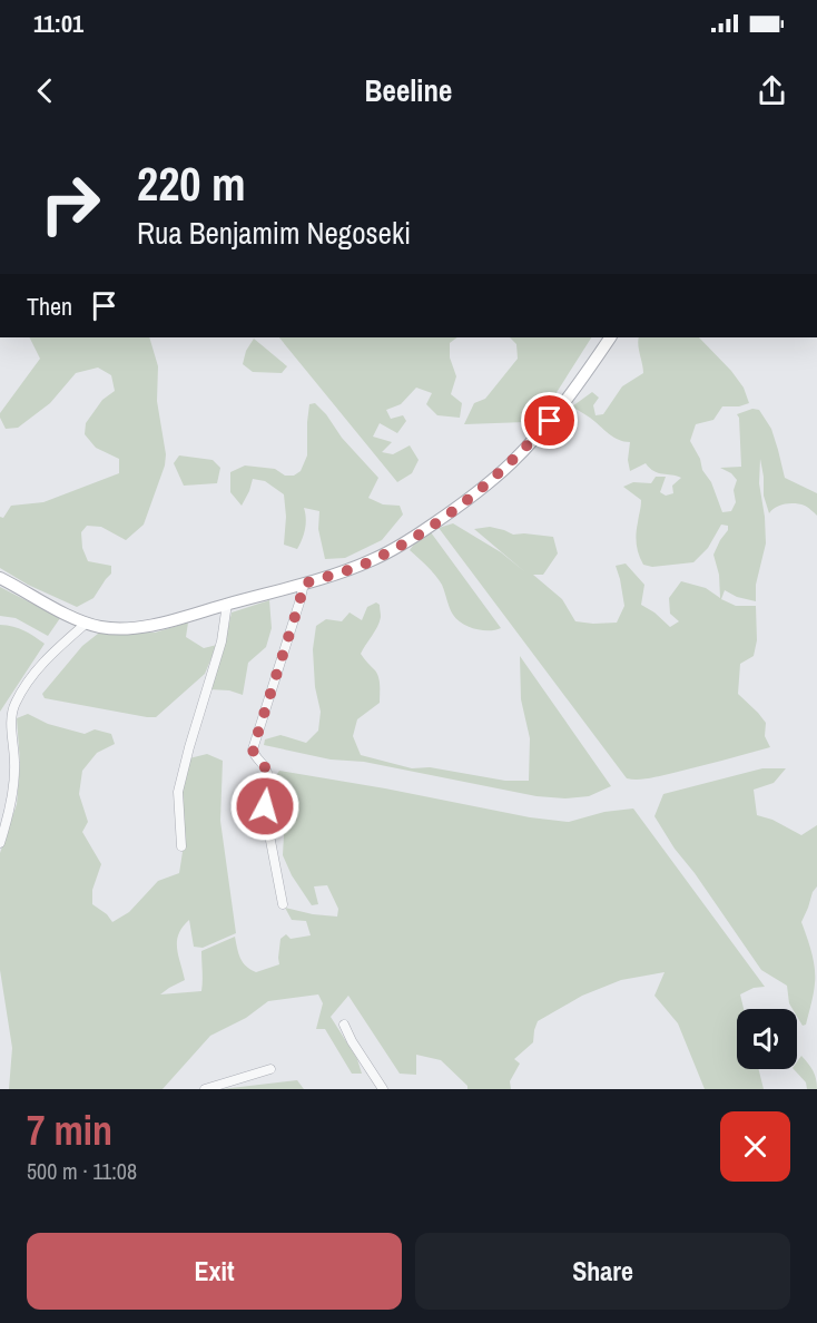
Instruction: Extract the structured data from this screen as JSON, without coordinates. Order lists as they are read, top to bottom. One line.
{"page":{"status":"11:01","header":"Beeline","turn":["220 m","Rua Benjamim Negoseki"],"then":"Then","heading":["7 min","500 m · 11:08"],"buttons":["Exit","Share"]}}
